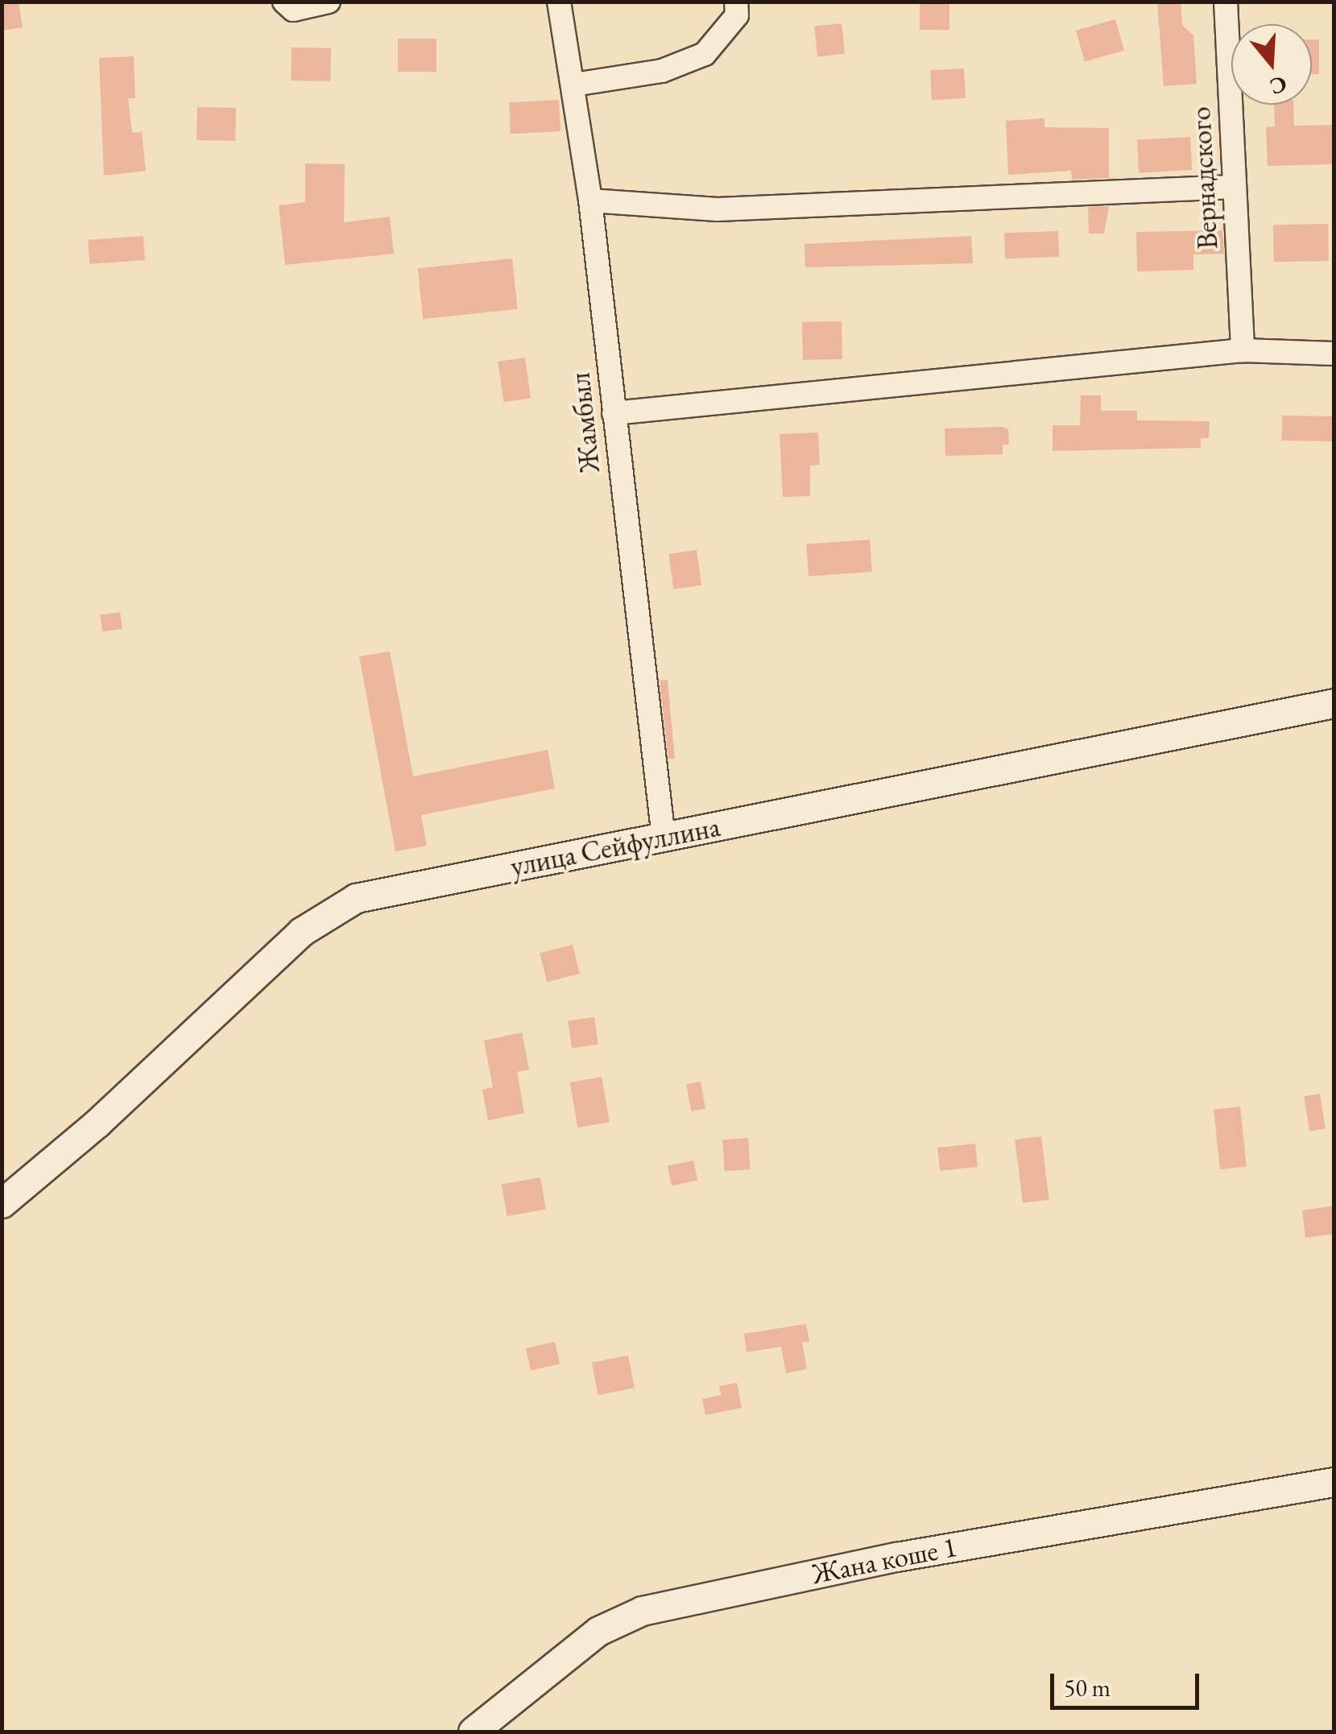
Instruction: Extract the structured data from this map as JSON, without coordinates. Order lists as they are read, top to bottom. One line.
{"streets":{"street":["Вернадского","Жамбыл","улица Сейфуллина","Жана коше 1"]},"crossings":[["Жамбыл","улица Сейфуллина"]],"scale_bar":"50 m","north":"bottom"}
